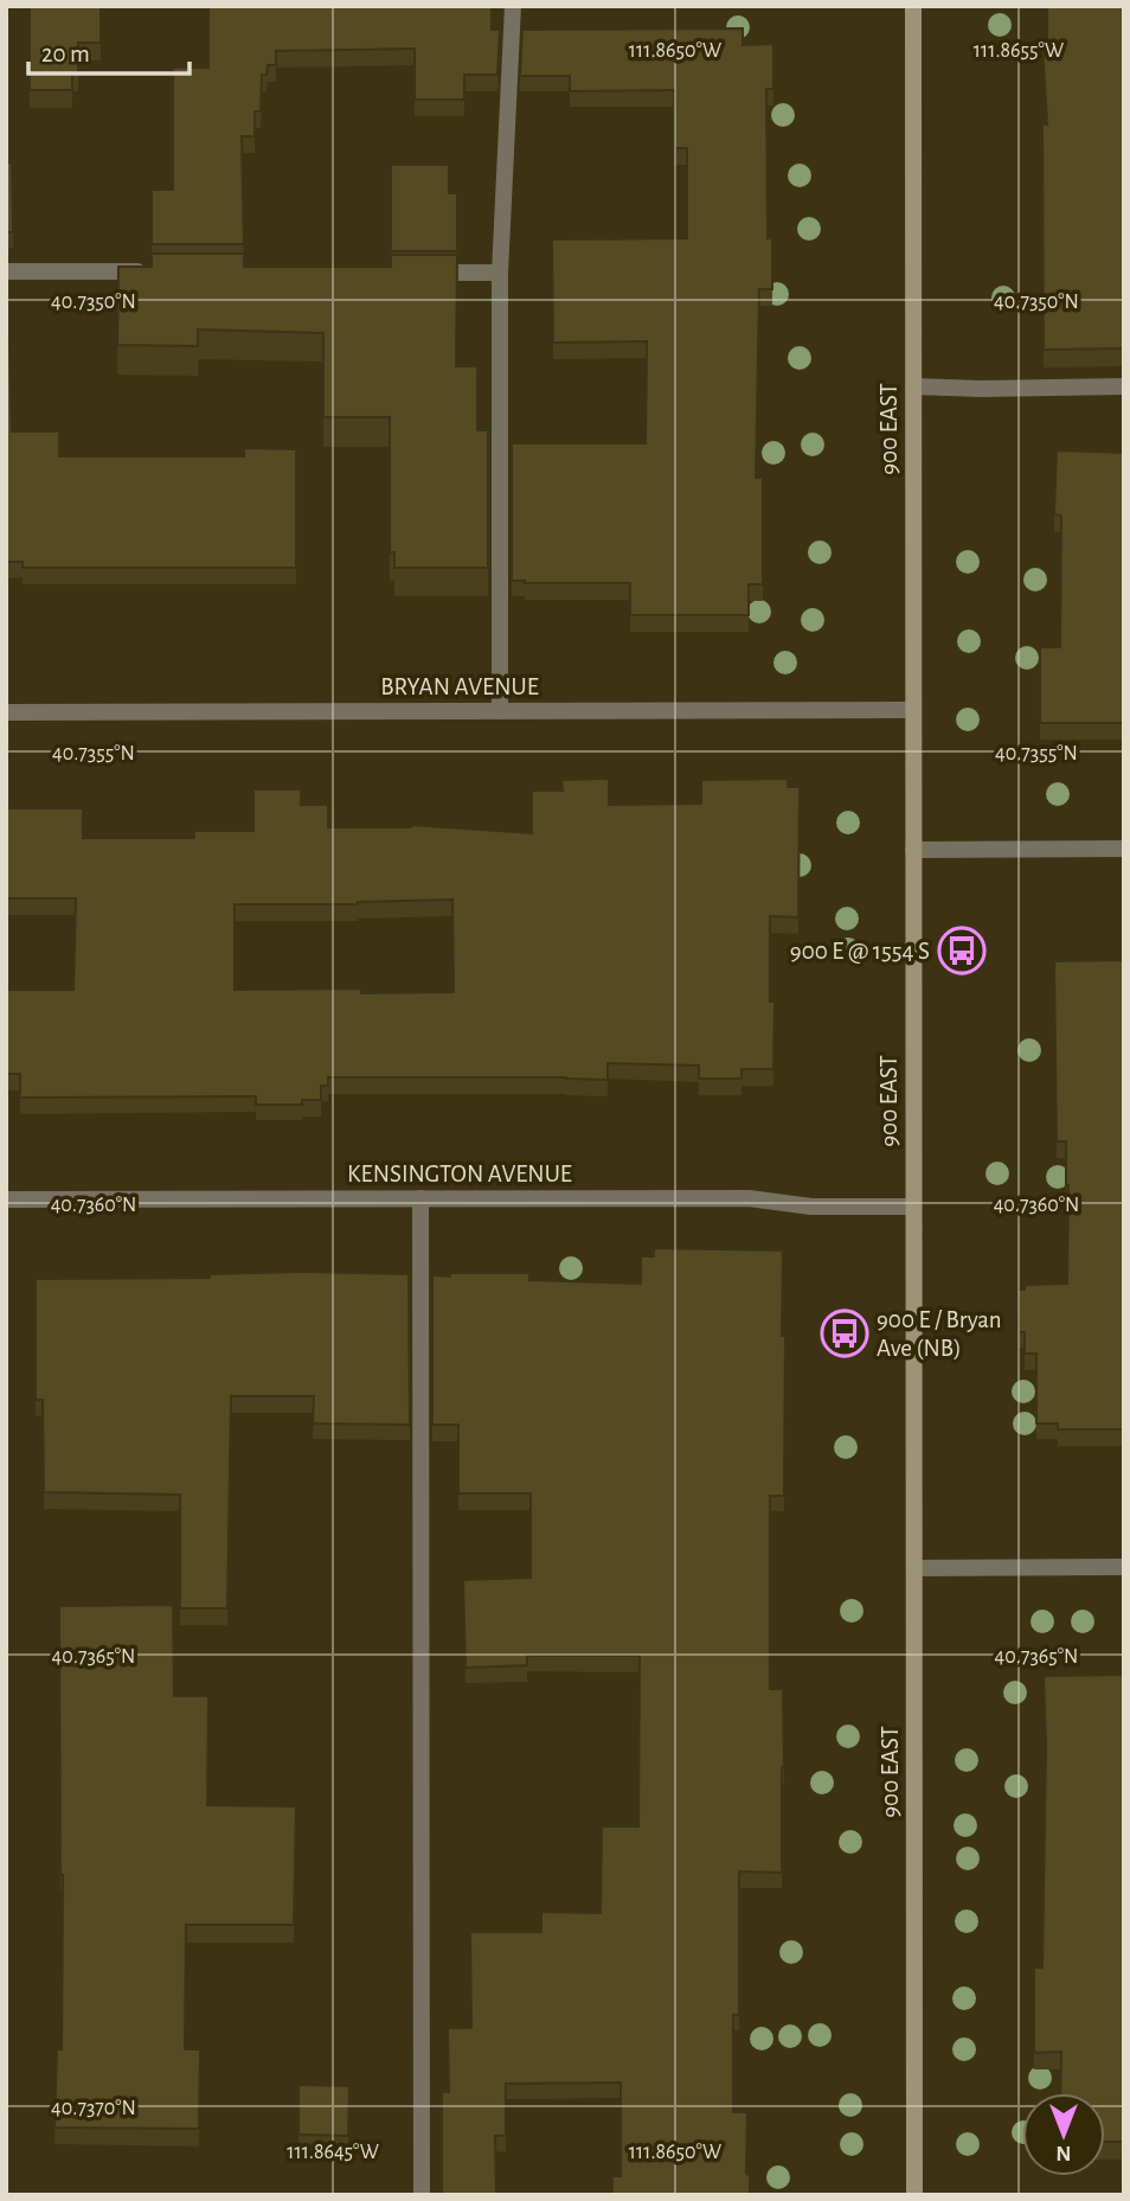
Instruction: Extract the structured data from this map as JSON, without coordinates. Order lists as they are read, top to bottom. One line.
{"streets":{"street":["900 EAST","BRYAN AVENUE","KENSINGTON AVENUE"]},"crossings":[["900 EAST","BRYAN AVENUE"],["900 EAST","KENSINGTON AVENUE"]],"places":{"bus stop":["900 E @ 1554 S","900 E / Bryan Ave (NB)"]},"scale_bar":"20 m","north":"bottom","coordinates":["111.8650°W","111.8655°W","40.7350°N","40.7355°N","40.7360°N","40.7365°N","40.7370°N","111.8645°W"]}
